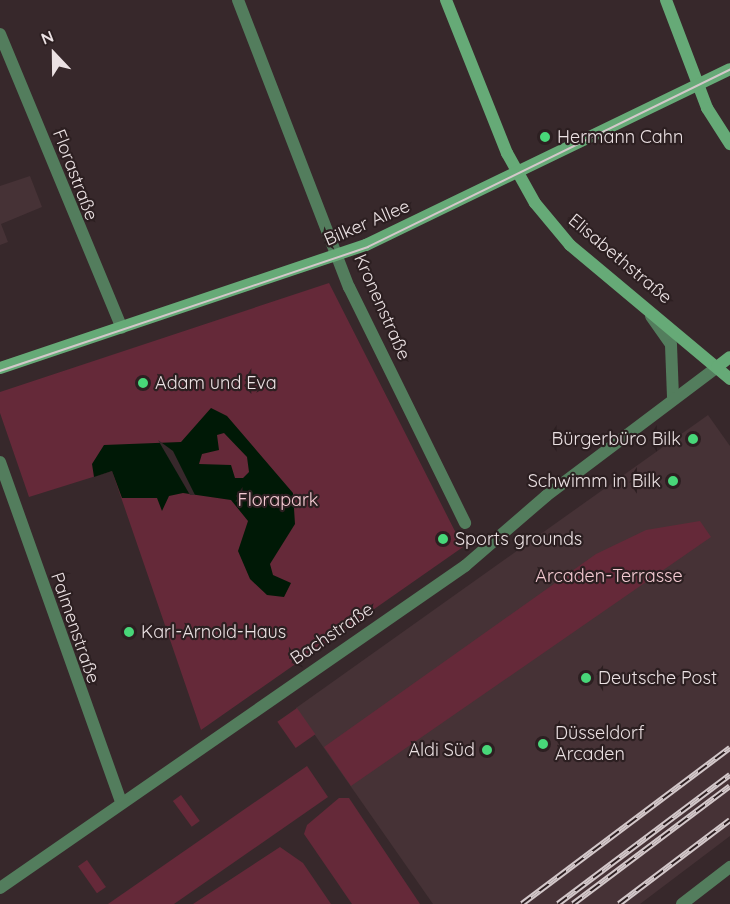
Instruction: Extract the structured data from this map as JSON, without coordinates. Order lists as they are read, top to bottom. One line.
{"streets":{"street":["Florastraße","Bilker Allee","Elisabethstraße","Kronenstraße","Palmenstraße","Bachstraße"]},"crossings":[["Florastraße","Bilker Allee"],["Bilker Allee","Elisabethstraße"],["Bilker Allee","Kronenstraße"],["Elisabethstraße","Bachstraße"],["Palmenstraße","Bachstraße"]],"parks":["Florapark","Arcaden-Terrasse"],"places":["Hermann Cahn","Adam und Eva","Bürgerbüro Bilk","Schwimm in Bilk","Sports grounds","Karl-Arnold-Haus","Deutsche Post","Düsseldorf Arcaden","Aldi Süd"],"north":"top"}
